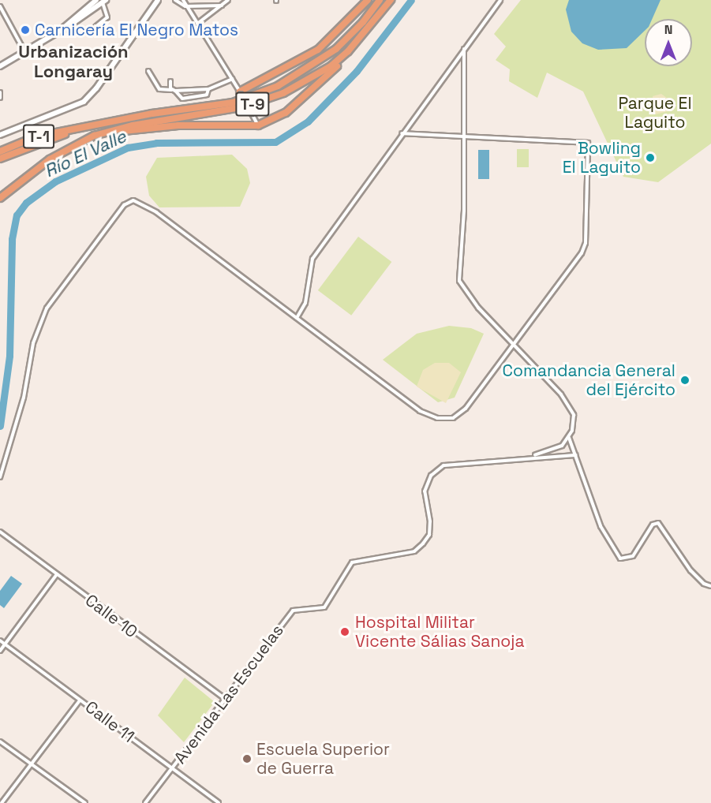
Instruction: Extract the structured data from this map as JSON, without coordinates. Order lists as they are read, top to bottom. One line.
{"streets":{"highway":["T-9","T-1"],"street":["Calle 10","Avenida Las Escuelas","Calle 11"]},"crossings":[["T-9","T-1"],["Calle 10","Avenida Las Escuelas"],["Avenida Las Escuelas","Calle 11"]],"districts":["Urbanización Longaray"],"water":["Río El Valle"],"parks":["Parque El Laguito"],"places":["Carnicería El Negro Matos","Bowling El Laguito","Comandancia General del Ejército","Hospital Militar Vicente Sálias Sanoja","Escuela Superior de Guerra"],"north":"top"}
